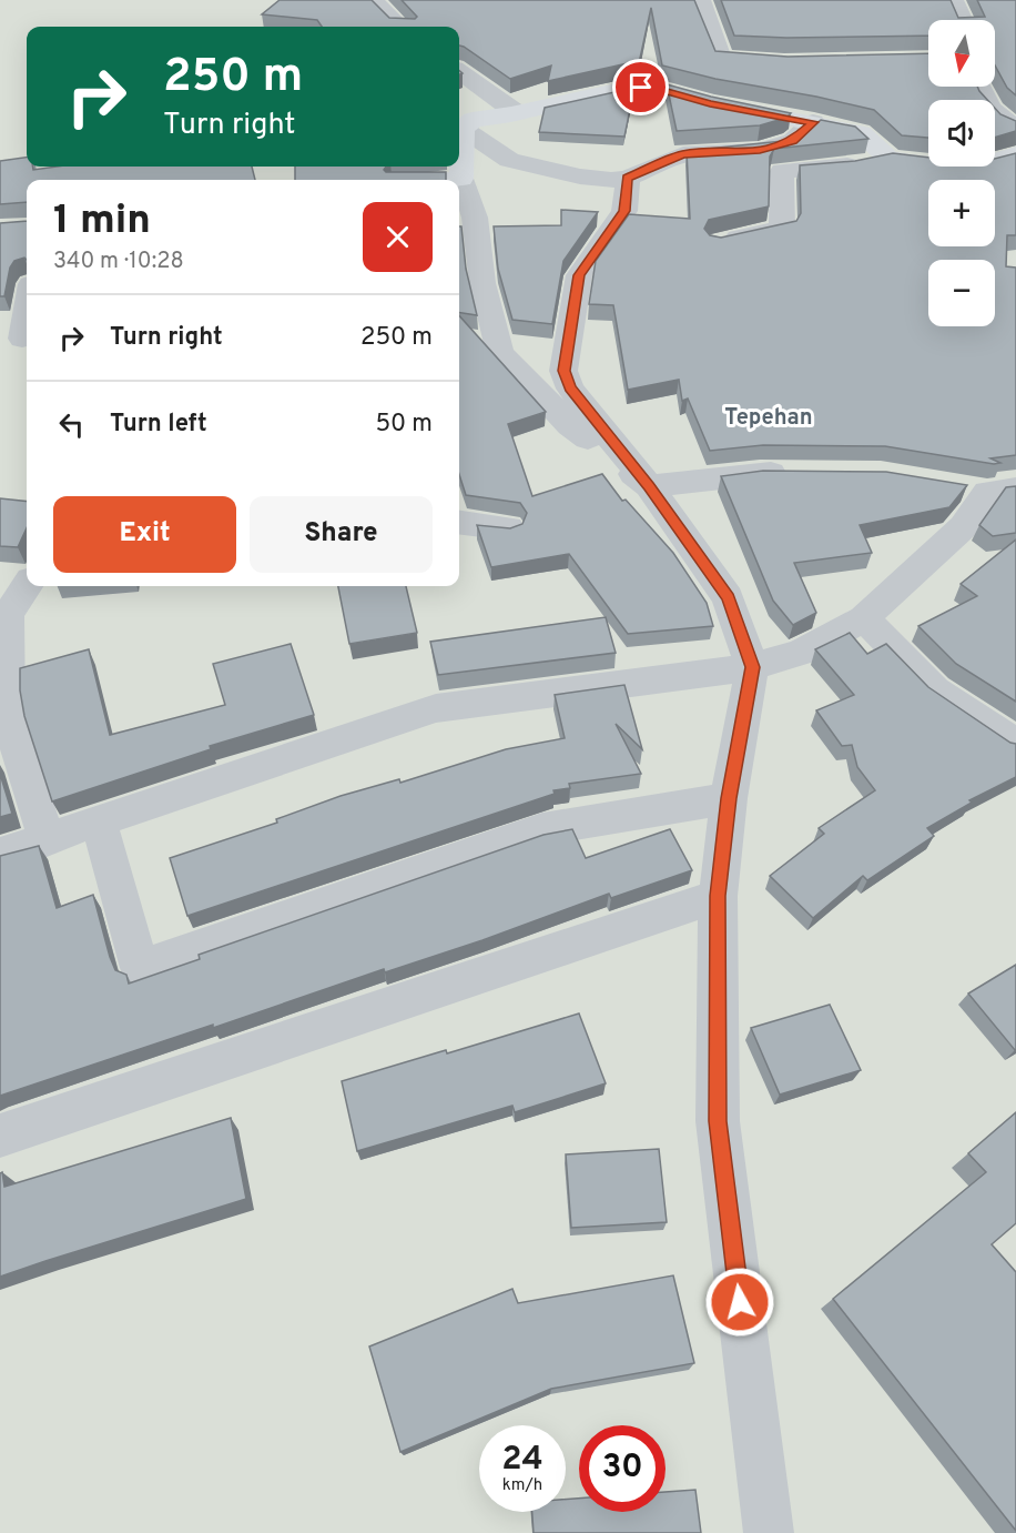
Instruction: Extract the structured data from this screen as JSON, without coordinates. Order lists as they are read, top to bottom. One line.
{"districts":["Tepehan"],"north":"bottom","page":{"map_buttons":["+","−"],"turn":["250 m","Turn right"],"heading":["1 min","340 m · 10:28"],"list":[{"name":"Turn right","value":"250 m"},{"name":"Turn left","value":"50 m"}],"buttons":["Exit","Share"],"speed":"24 km/h","limit":"30"}}
